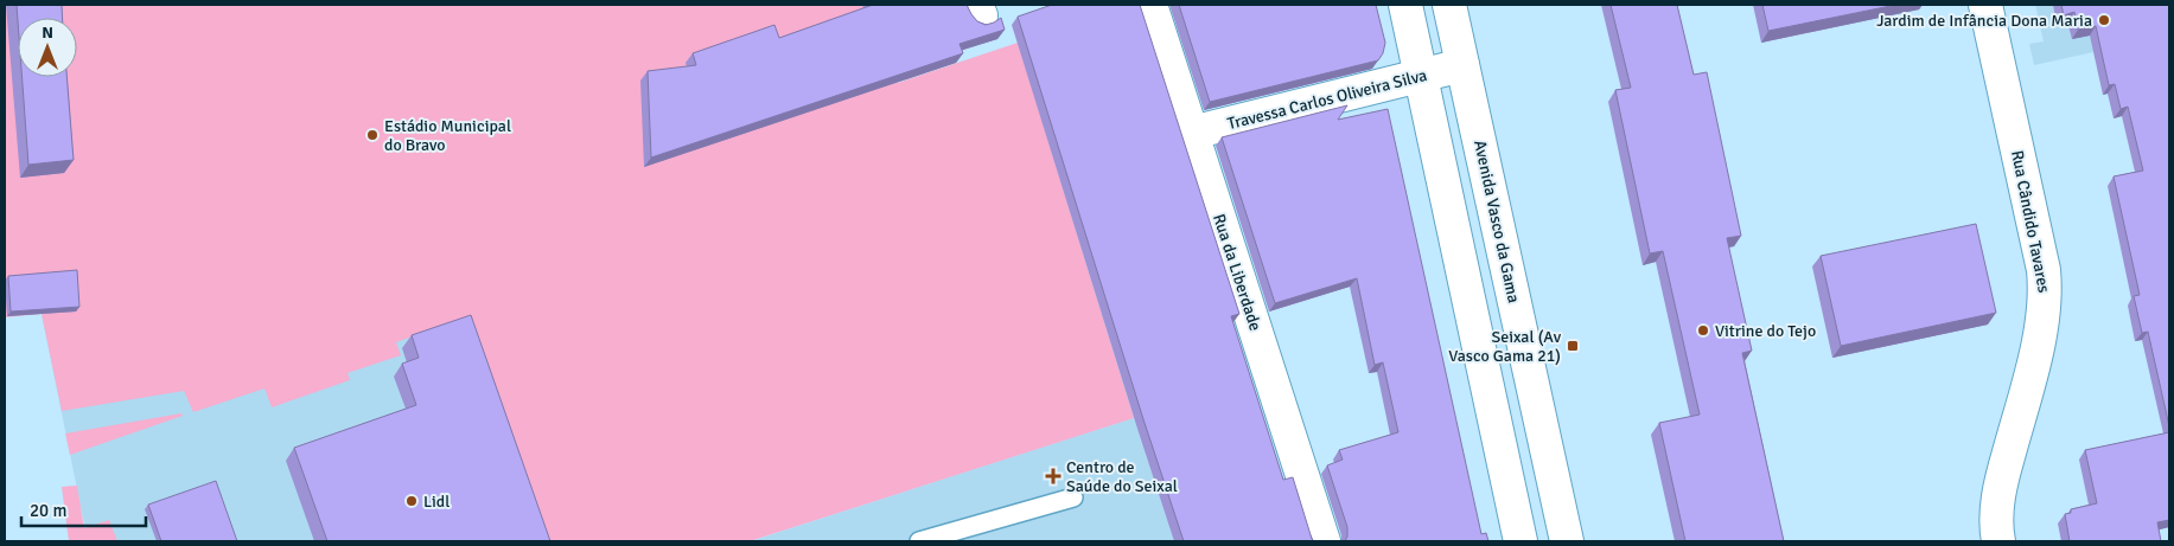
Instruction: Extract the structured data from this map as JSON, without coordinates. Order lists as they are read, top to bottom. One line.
{"streets":{"street":["Travessa Carlos Oliveira Silva","Avenida Vasco da Gama","Rua Cândido Tavares","Rua da Liberdade"]},"crossings":[["Travessa Carlos Oliveira Silva","Avenida Vasco da Gama"],["Travessa Carlos Oliveira Silva","Rua da Liberdade"]],"places":{"other":["Jardim de Infância Dona Maria","Estádio Municipal do Bravo","Vitrine do Tejo","Lidl"],"transit":["Seixal (Av Vasco Gama 21)"],"health":["Centro de Saúde do Seixal"]},"scale_bar":"20 m","north":"top"}
